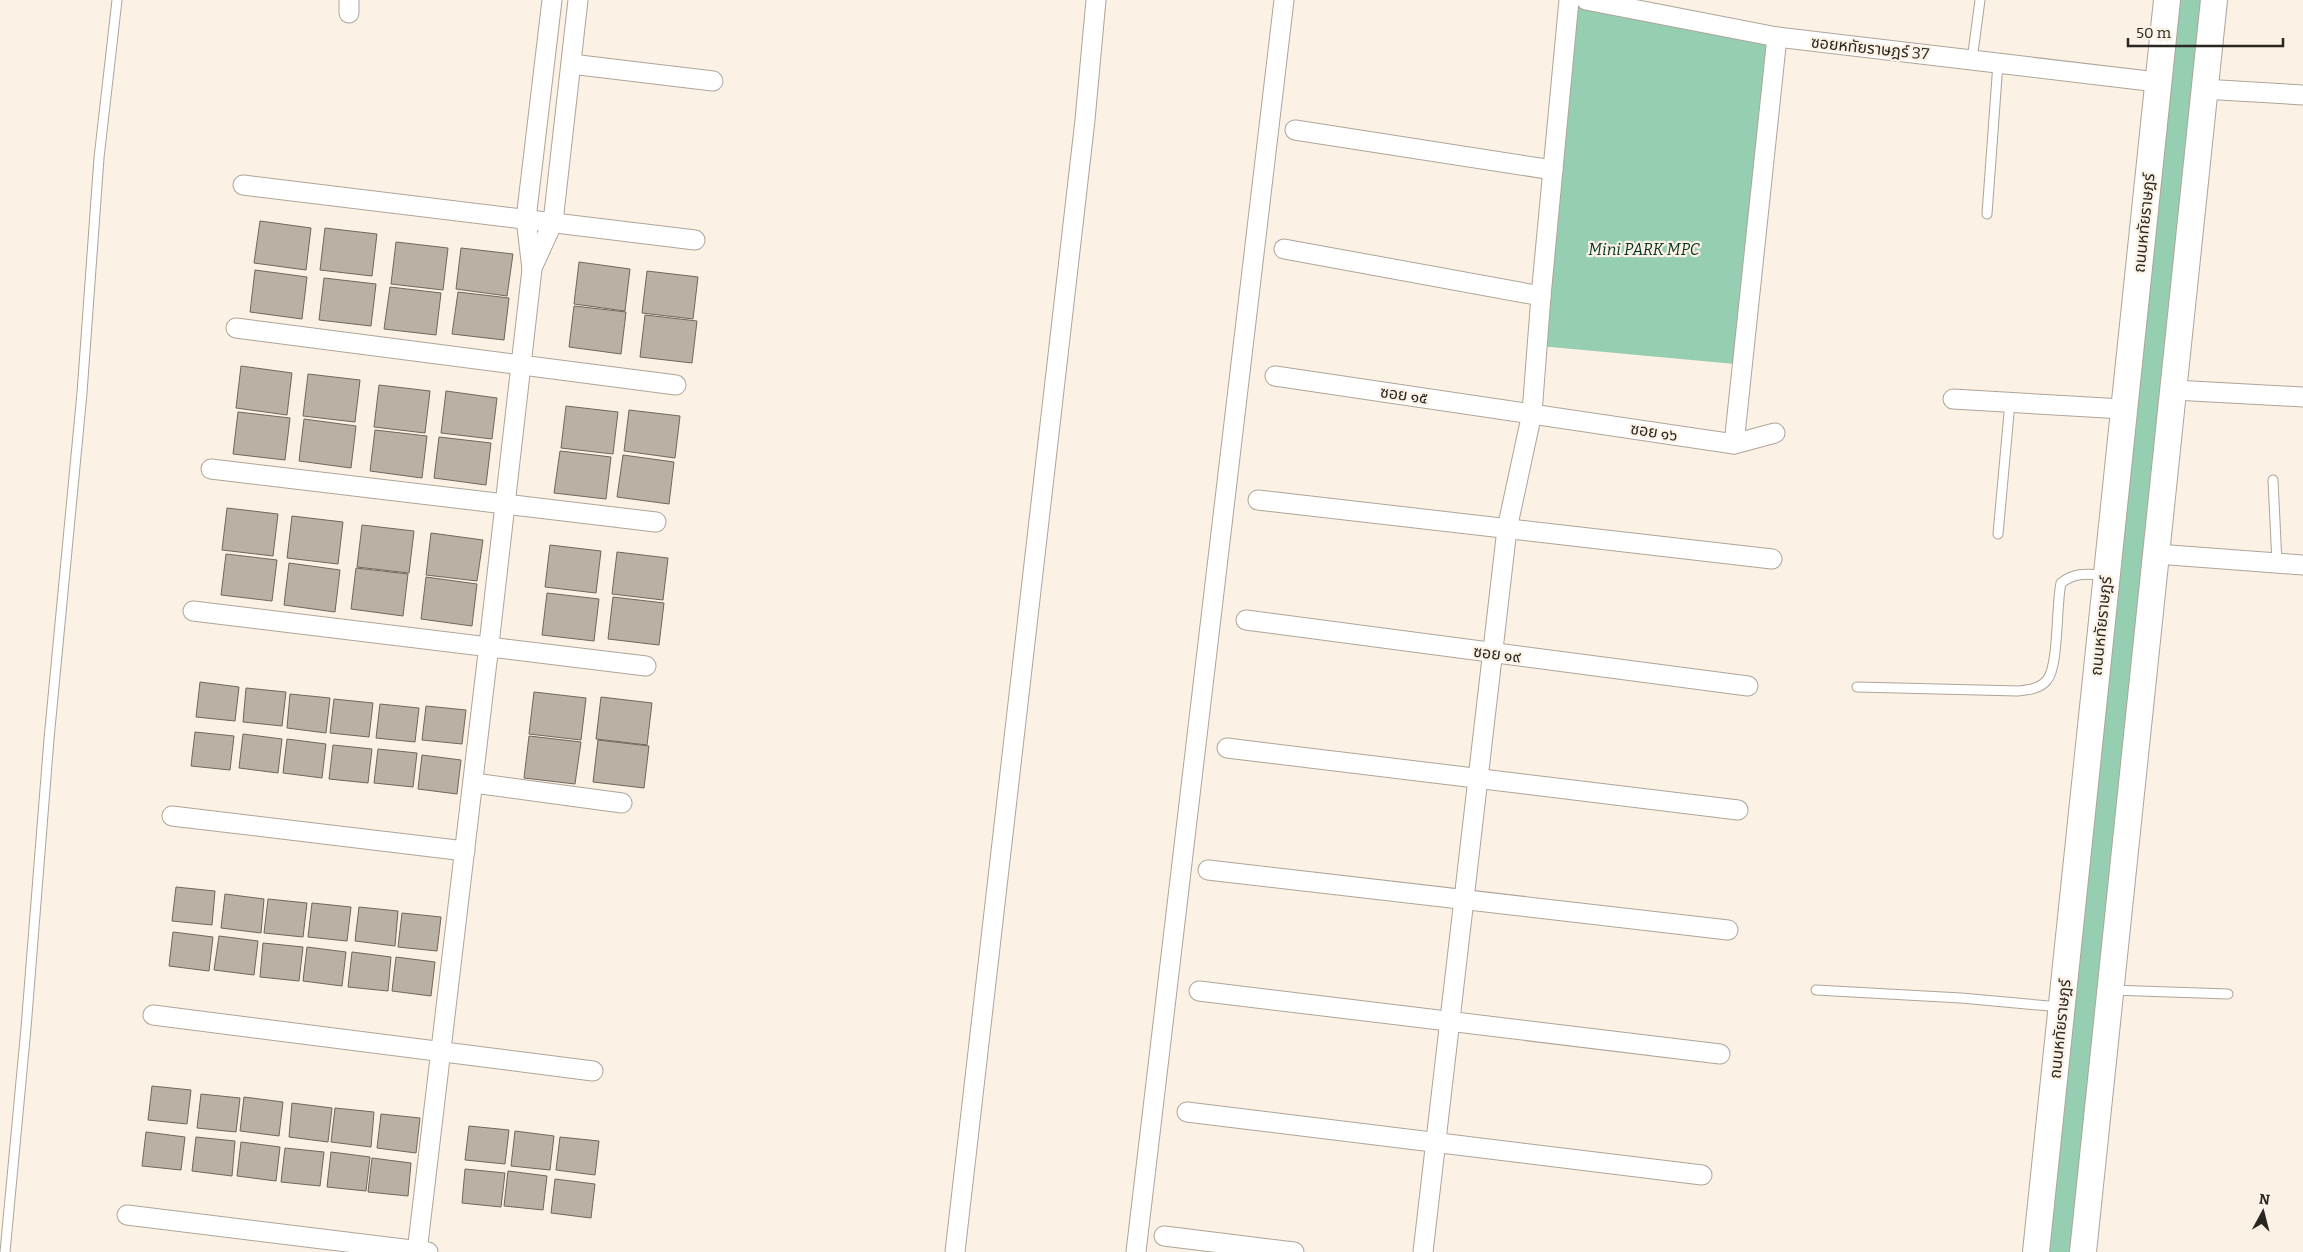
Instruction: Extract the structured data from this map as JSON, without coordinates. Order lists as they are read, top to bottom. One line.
{"streets":{"main road":["ถนนหทัยราษฎร์"],"street":["ซอยหทัยราษฎร์ 37","ซอย ๑๕","ซอย ๑๖","ซอย ๑๙"]},"crossings":[["ซอยหทัยราษฎร์ 37","ถนนหทัยราษฎร์"],["ซอย ๑๕","ซอย ๑๖"]],"parks":["Mini PARK MPC"],"scale_bar":"50 m","north":"top"}
